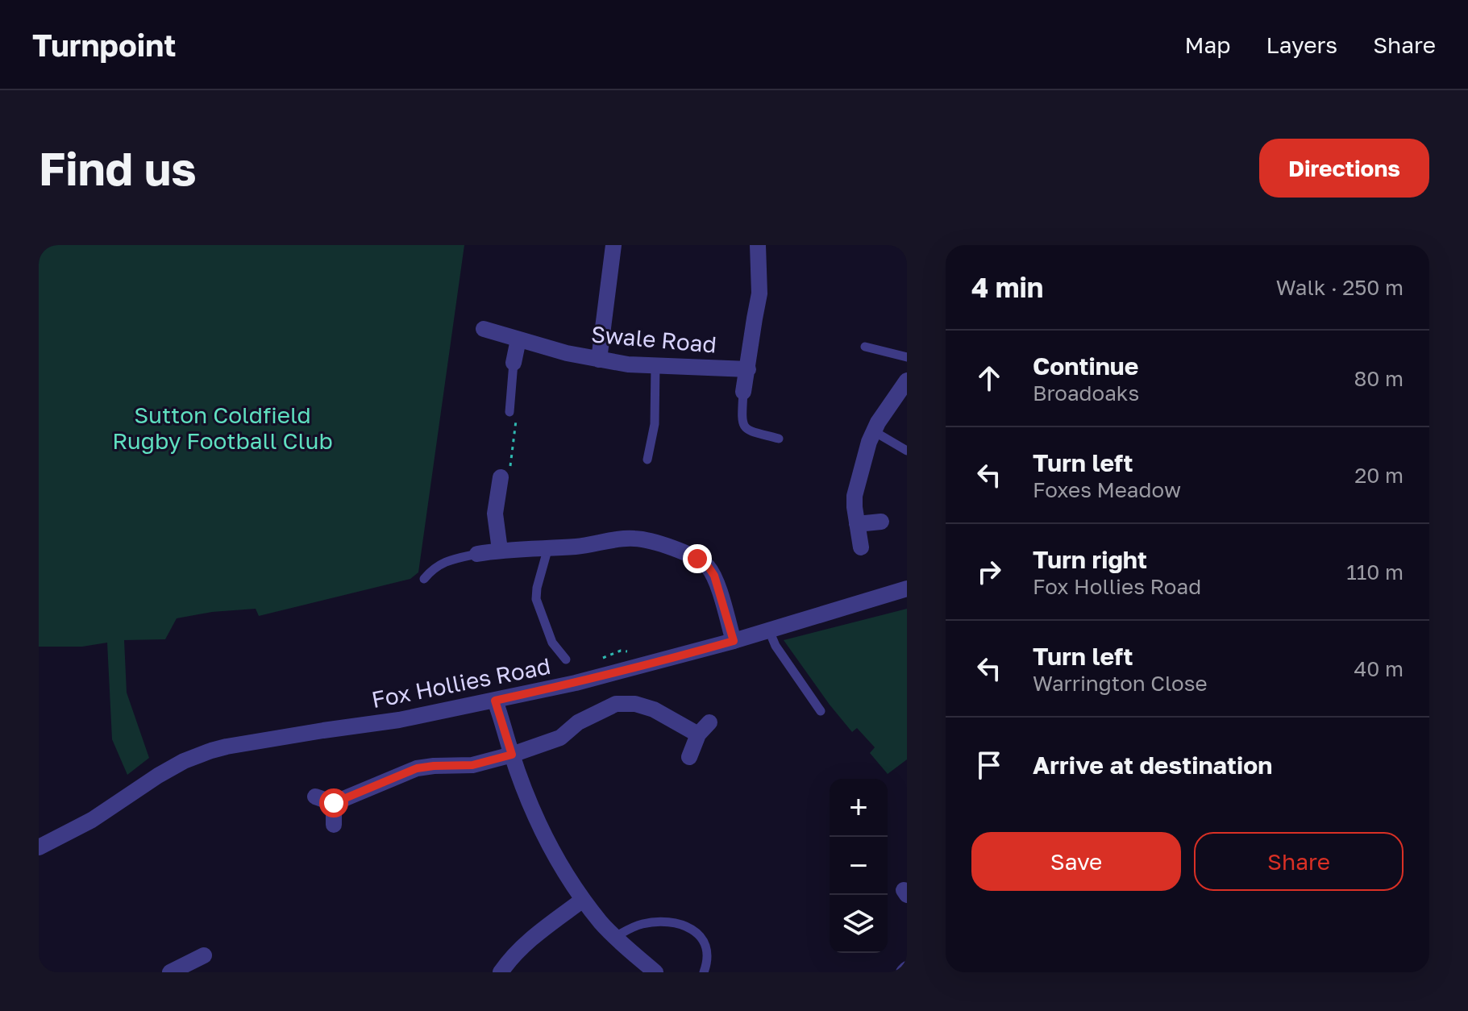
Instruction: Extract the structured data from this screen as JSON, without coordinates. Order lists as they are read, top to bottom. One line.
{"streets":{"street":["Swale Road","Fox Hollies Road"]},"parks":["Sutton Coldfield Rugby Football Club"],"page":{"header":"Turnpoint","nav":["Map","Layers","Share"],"buttons":["Directions",["Save","Share"]],"title":"Find us","heading":["4 min","Walk · 250 m"],"list":[["Continue","Broadoaks","80 m"],["Turn left","Foxes Meadow","20 m"],["Turn right","Fox Hollies Road","110 m"],["Turn left","Warrington Close","40 m"],"Arrive at destination"],"map_buttons":["+","−"]}}
